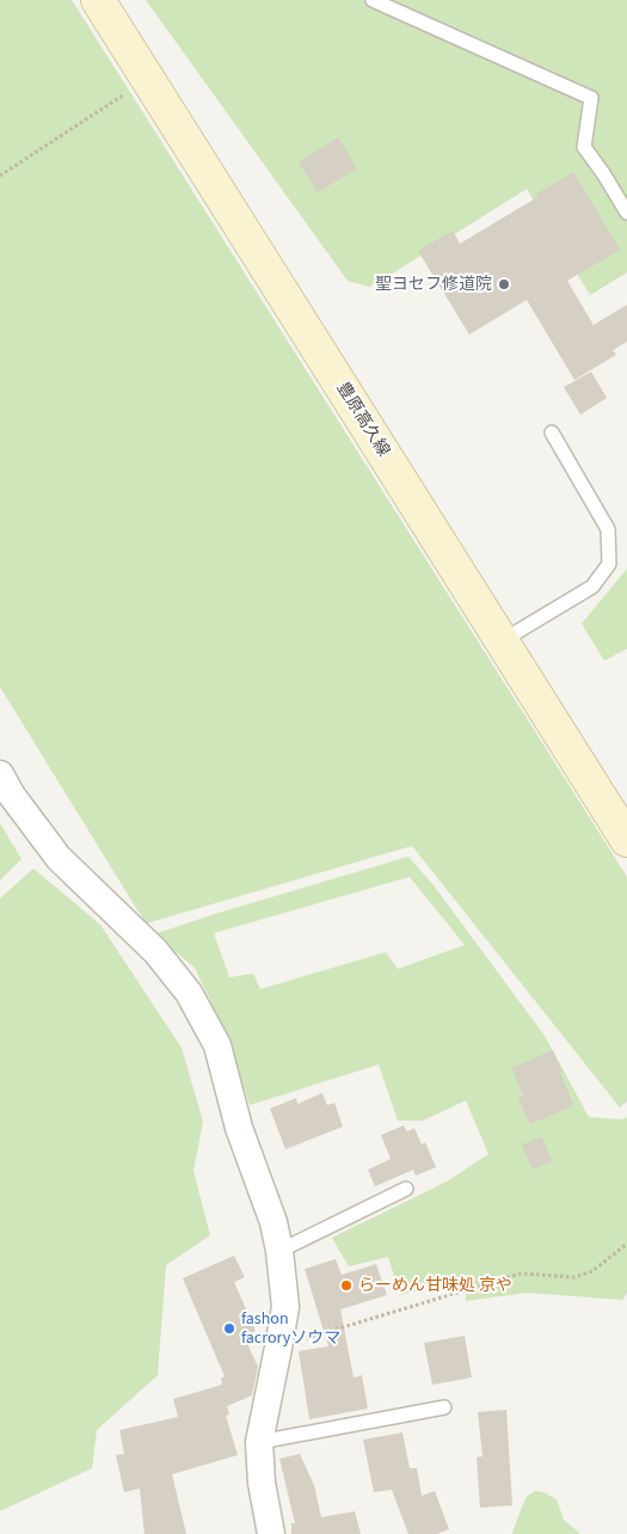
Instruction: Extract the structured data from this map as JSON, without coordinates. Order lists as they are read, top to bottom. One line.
{"streets":{"main road":["豊原高久線"]},"places":["聖ヨセフ修道院","らーめん甘味処 京や","fashon facroryソウマ"]}
